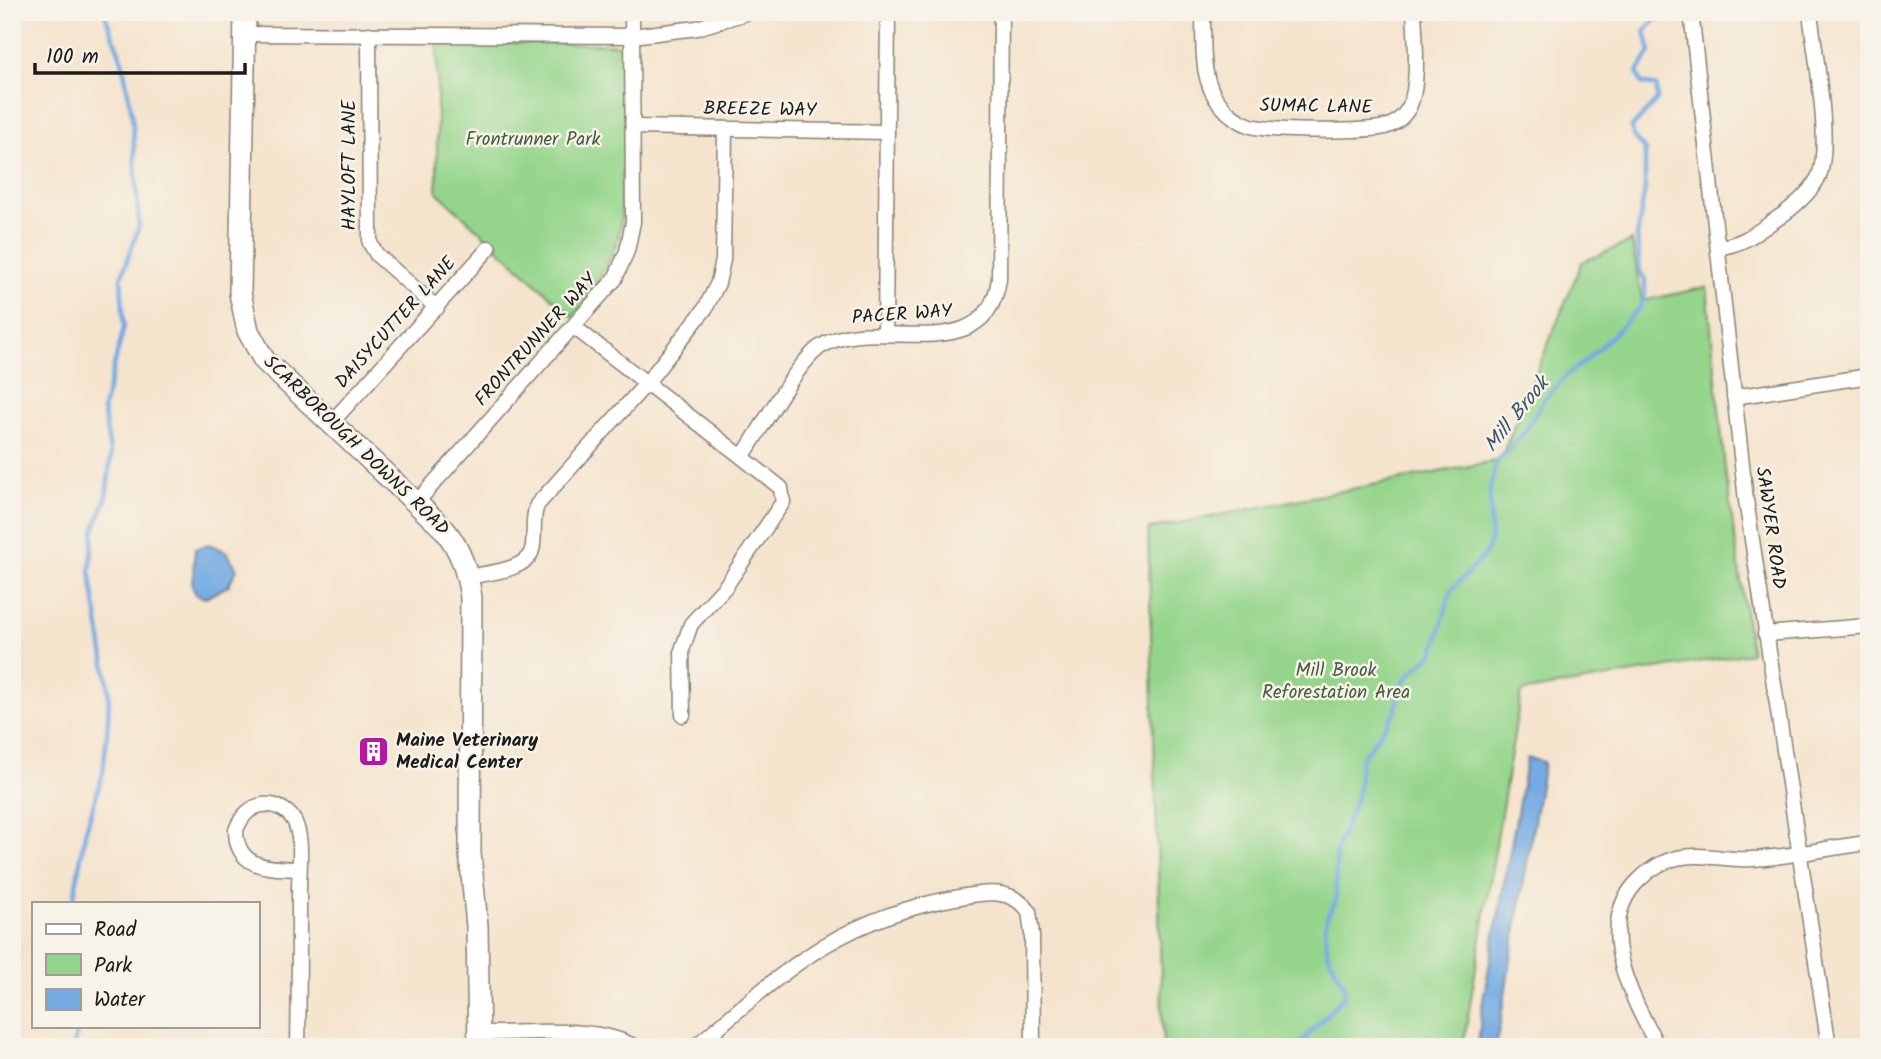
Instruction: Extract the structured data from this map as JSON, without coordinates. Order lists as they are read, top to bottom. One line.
{"streets":{"street":["SUMAC LANE","BREEZE WAY","HAYLOFT LANE","PACER WAY","DAISYCUTTER LANE","FRONTRUNNER WAY","SCARBOROUGH DOWNS ROAD","SAWYER ROAD"]},"crossings":[["BREEZE WAY","FRONTRUNNER WAY"],["HAYLOFT LANE","DAISYCUTTER LANE"],["DAISYCUTTER LANE","SCARBOROUGH DOWNS ROAD"],["FRONTRUNNER WAY","SCARBOROUGH DOWNS ROAD"]],"water":["Mill Brook"],"parks":["Frontrunner Park","Mill Brook Reforestation Area"],"places":{"building":["Maine Veterinary Medical Center"]},"legend":["Road","Park","Water"],"scale_bar":"100 m"}
